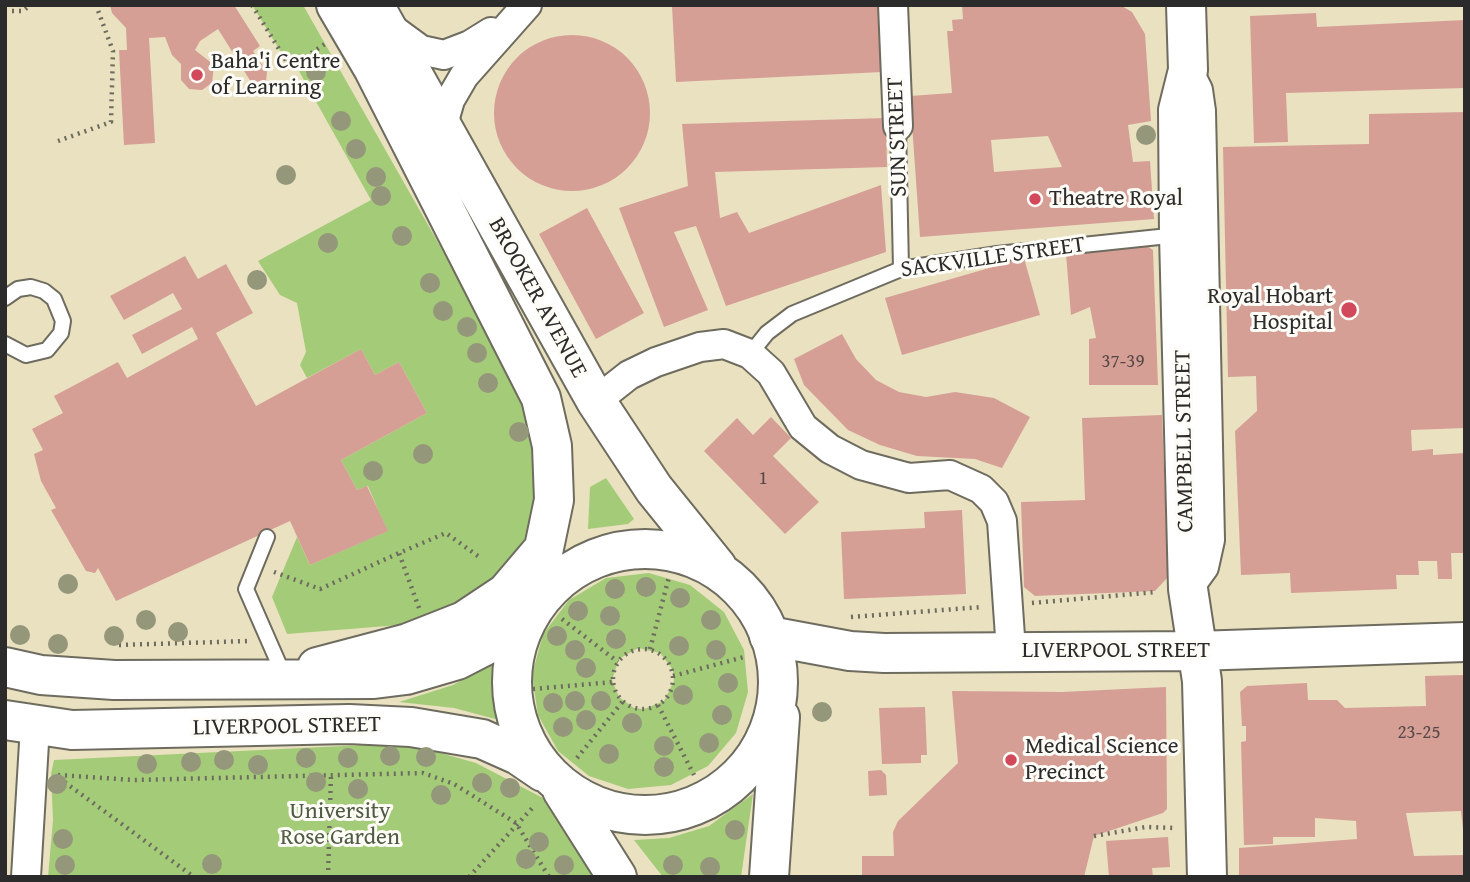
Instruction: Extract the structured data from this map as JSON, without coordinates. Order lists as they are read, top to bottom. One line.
{"streets":{"main road":["BROOKER AVENUE","CAMPBELL STREET","LIVERPOOL STREET"],"street":["SUN STREET"],"lane":["SACKVILLE STREET"]},"crossings":[["SUN STREET","SACKVILLE STREET"],["SACKVILLE STREET","CAMPBELL STREET"],["BROOKER AVENUE","LIVERPOOL STREET"],["CAMPBELL STREET","LIVERPOOL STREET"]],"parks":["University Rose Garden"],"places":["Baha'i Centre of Learning","Theatre Royal","Royal Hobart Hospital","Medical Science Precinct"],"house_numbers":["37-39","1","23-25"]}
